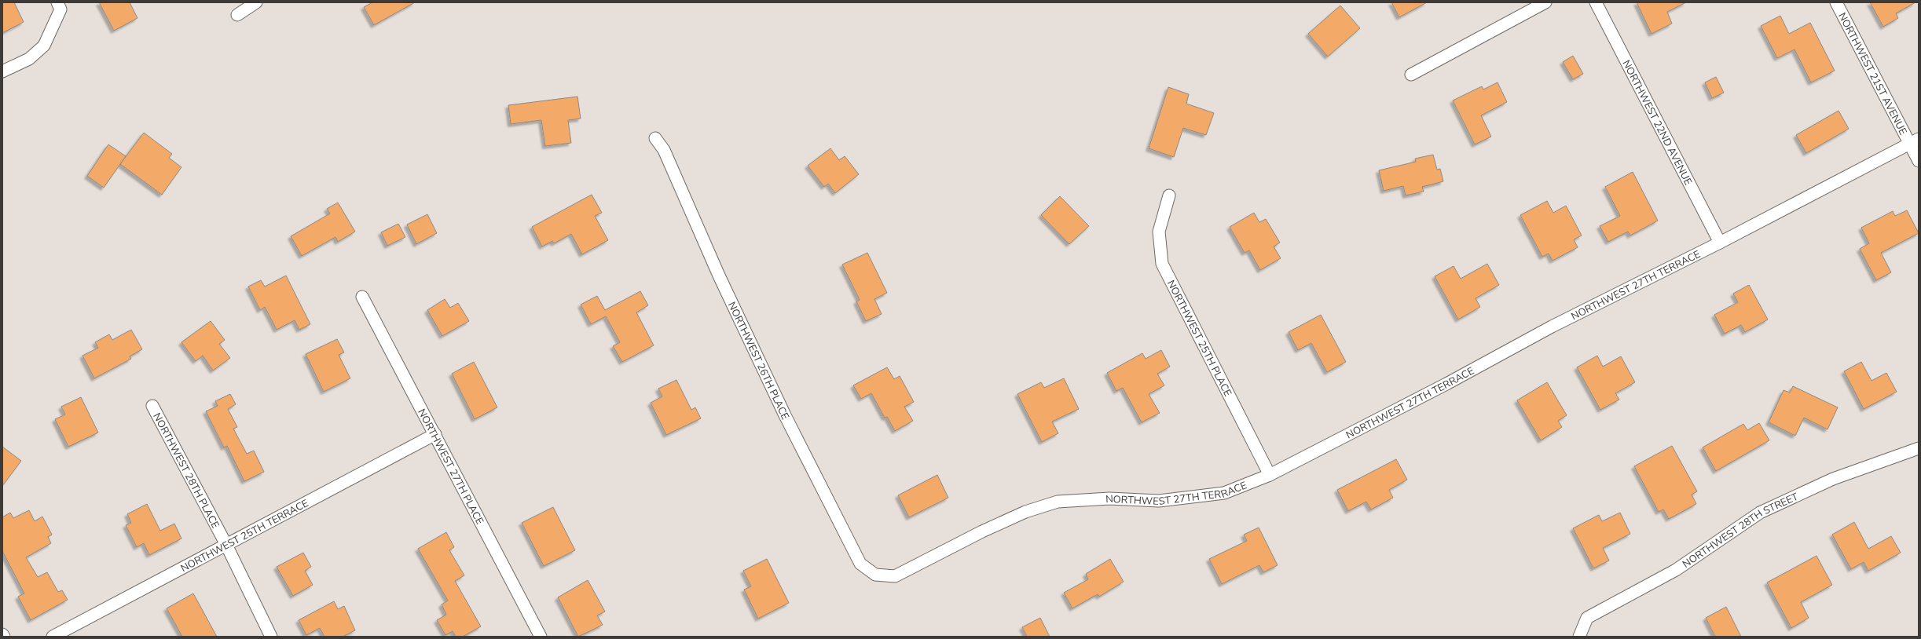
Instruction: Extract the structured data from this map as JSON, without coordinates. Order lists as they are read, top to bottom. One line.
{"streets":{"street":["NORTHWEST 21ST AVENUE","NORTHWEST 22ND AVENUE","NORTHWEST 27TH TERRACE","NORTHWEST 25TH PLACE","NORTHWEST 26TH PLACE","NORTHWEST 27TH PLACE","NORTHWEST 28TH PLACE","NORTHWEST 28TH STREET","NORTHWEST 25TH TERRACE"]},"crossings":[["NORTHWEST 21ST AVENUE","NORTHWEST 27TH TERRACE"],["NORTHWEST 22ND AVENUE","NORTHWEST 27TH TERRACE"],["NORTHWEST 27TH TERRACE","NORTHWEST 25TH PLACE"],["NORTHWEST 27TH TERRACE","NORTHWEST 26TH PLACE"],["NORTHWEST 27TH PLACE","NORTHWEST 25TH TERRACE"],["NORTHWEST 28TH PLACE","NORTHWEST 25TH TERRACE"]]}
